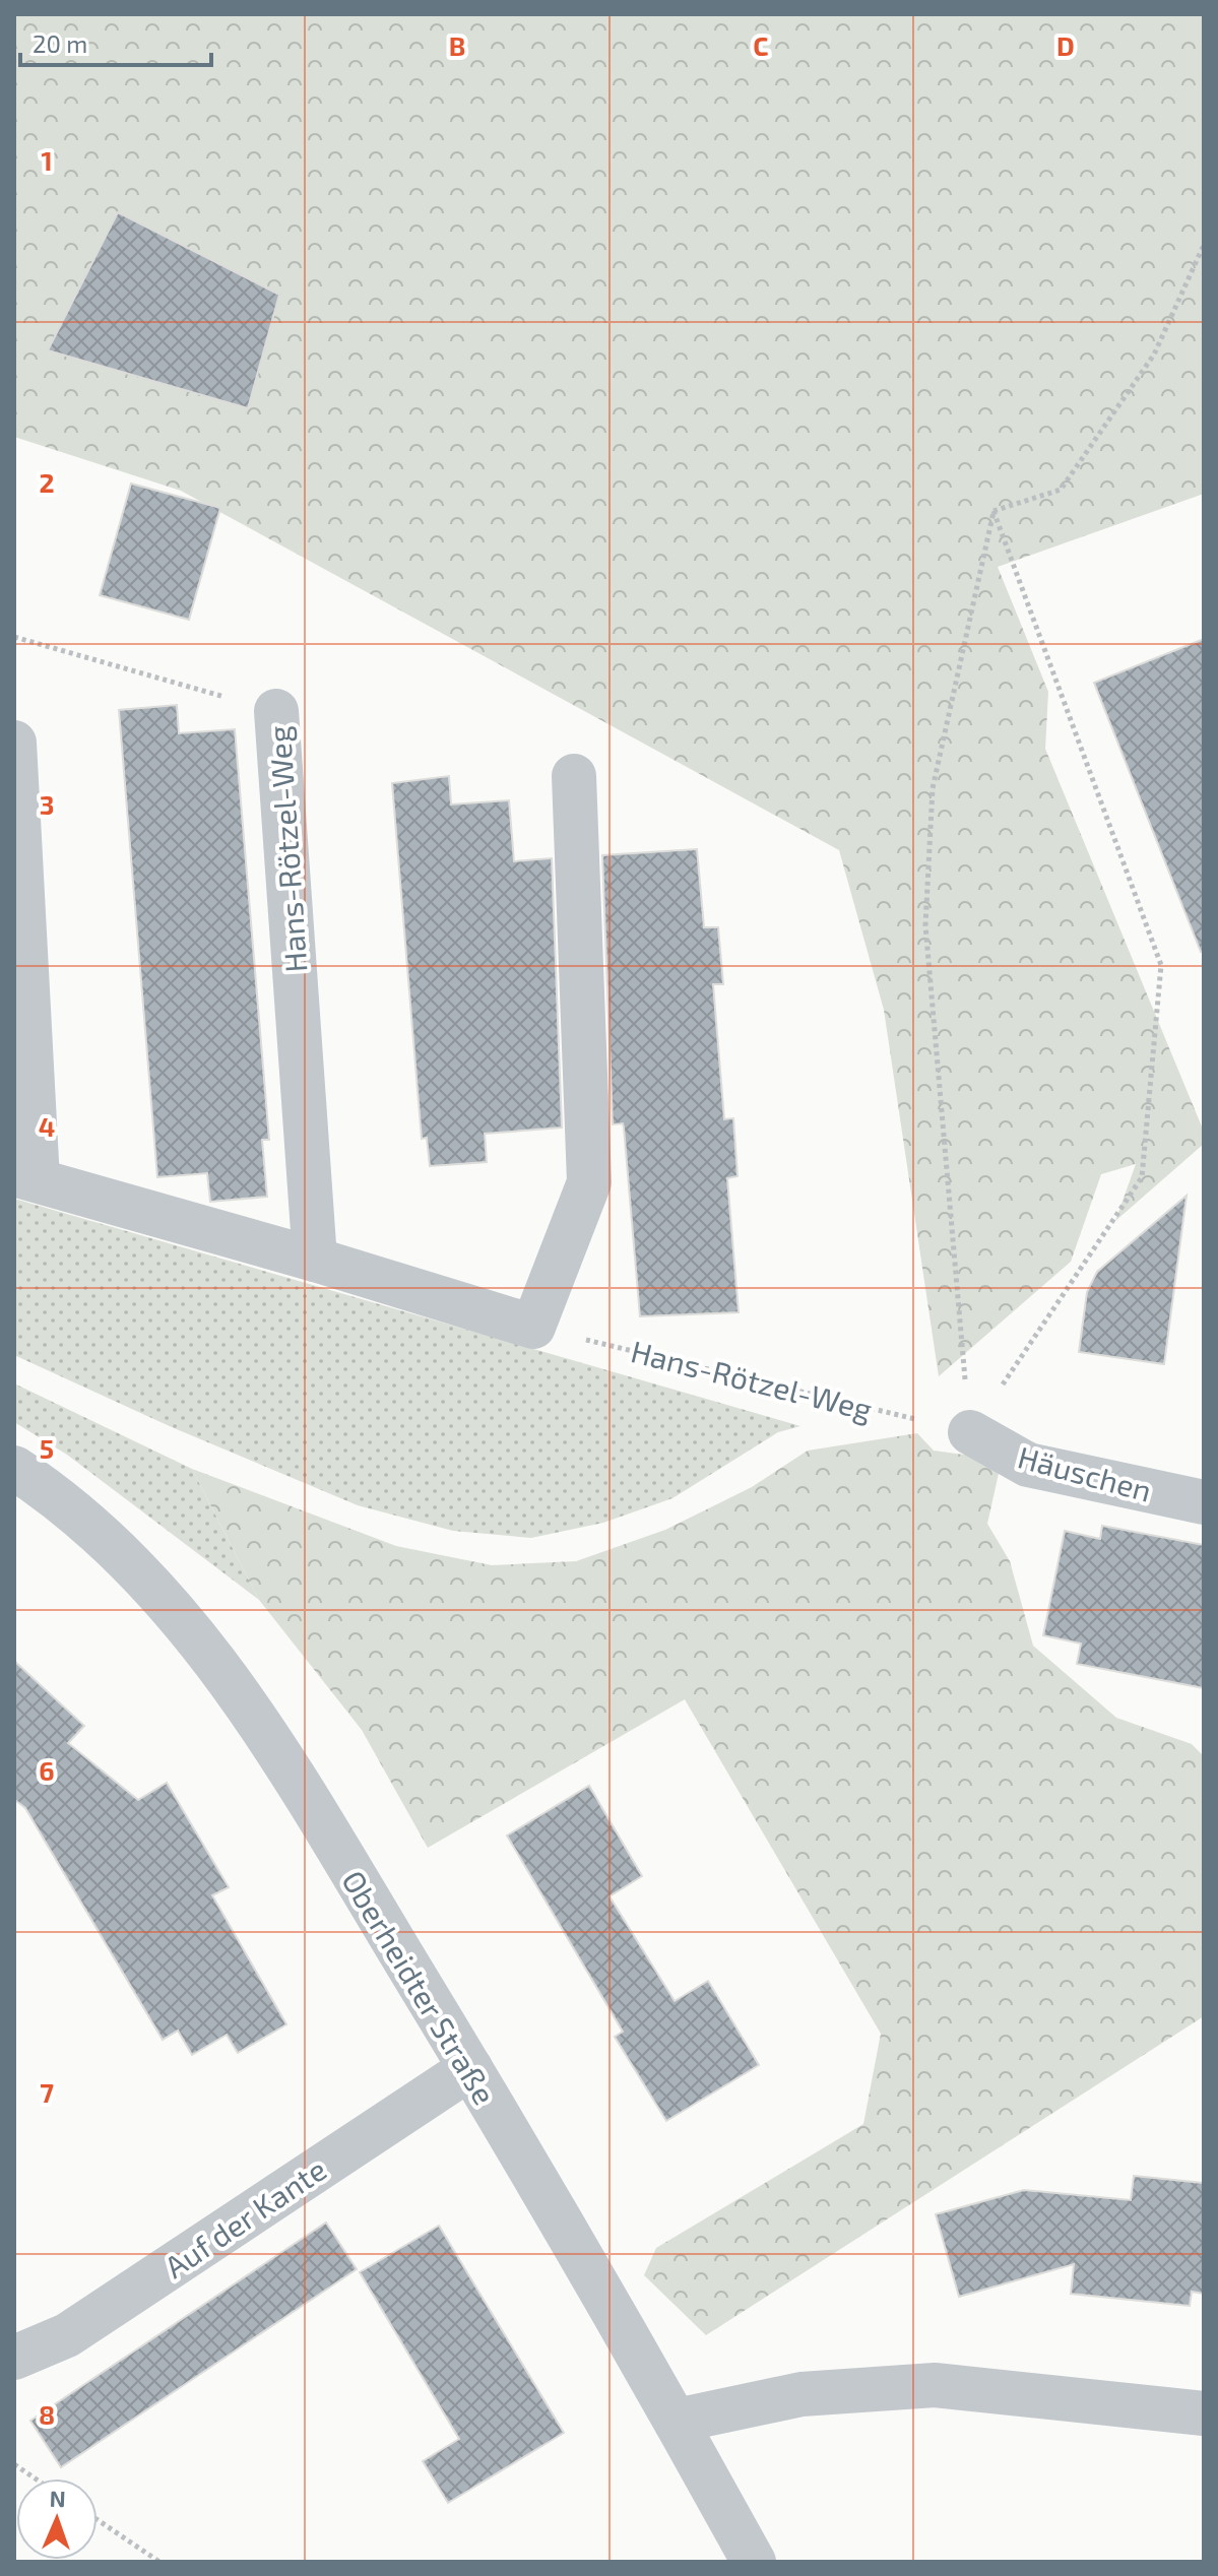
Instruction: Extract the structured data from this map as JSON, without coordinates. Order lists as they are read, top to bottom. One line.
{"streets":{"street":["Hans-Rötzel-Weg","Häuschen","Oberheidter Straße","Auf der Kante"]},"crossings":[["Hans-Rötzel-Weg","Häuschen"],["Oberheidter Straße","Auf der Kante"]],"scale_bar":"20 m","north":"top","grid":{"columns":["B","C","D"],"rows":["1","2","3","4","5","6","7","8"]}}
